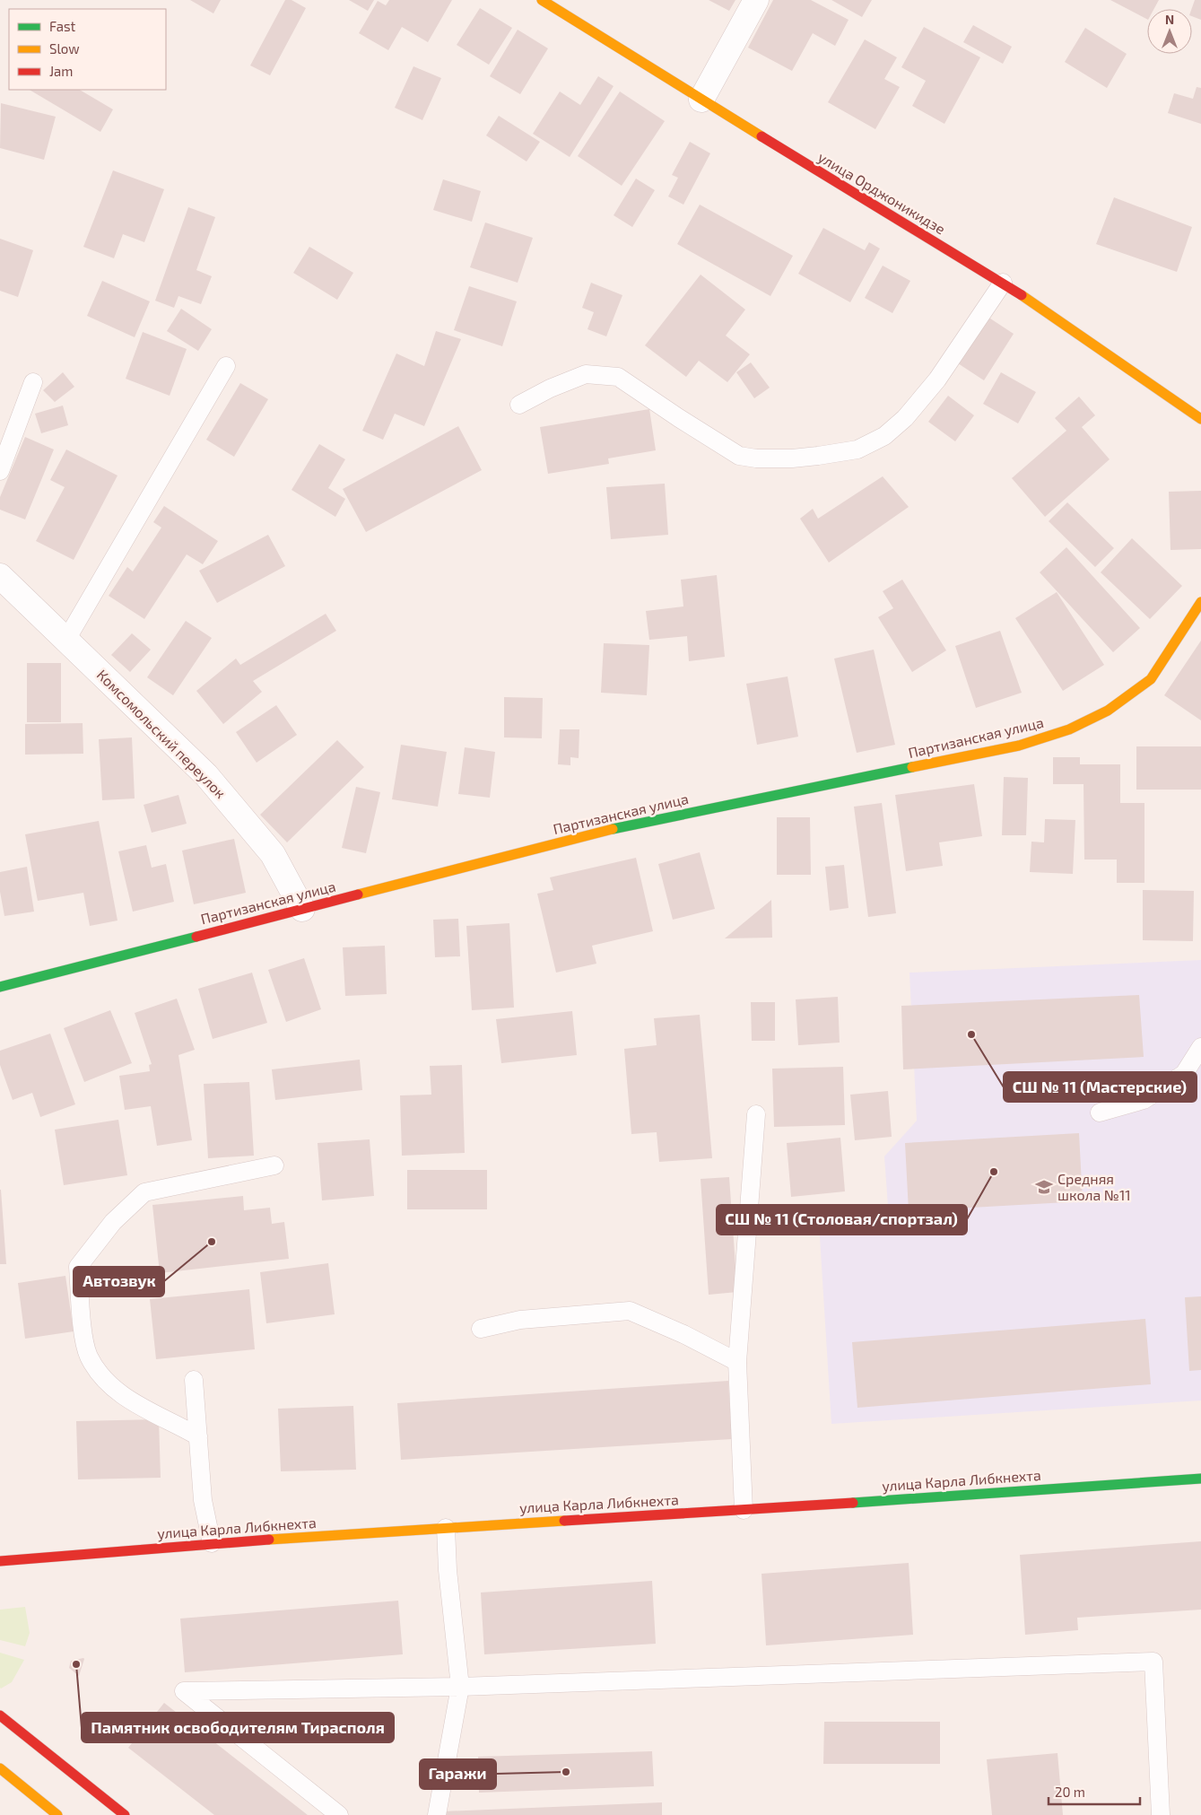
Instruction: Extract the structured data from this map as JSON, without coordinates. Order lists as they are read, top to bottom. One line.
{"streets":{"street":["улица Орджоникидзе","Комсомольский переулок","Партизанская улица","улица Карла Либкнехта"]},"crossings":[["Комсомольский переулок","Партизанская улица"]],"places":{"other":["СШ № 11 (Мастерские)","СШ № 11 (Столовая/спортзал)","Автозвук","Памятник освободителям Тирасполя","Гаражи"],"school or university":["Средняя школа №11"]},"legend":["Fast","Slow","Jam"],"scale_bar":"20 m","north":"top"}
